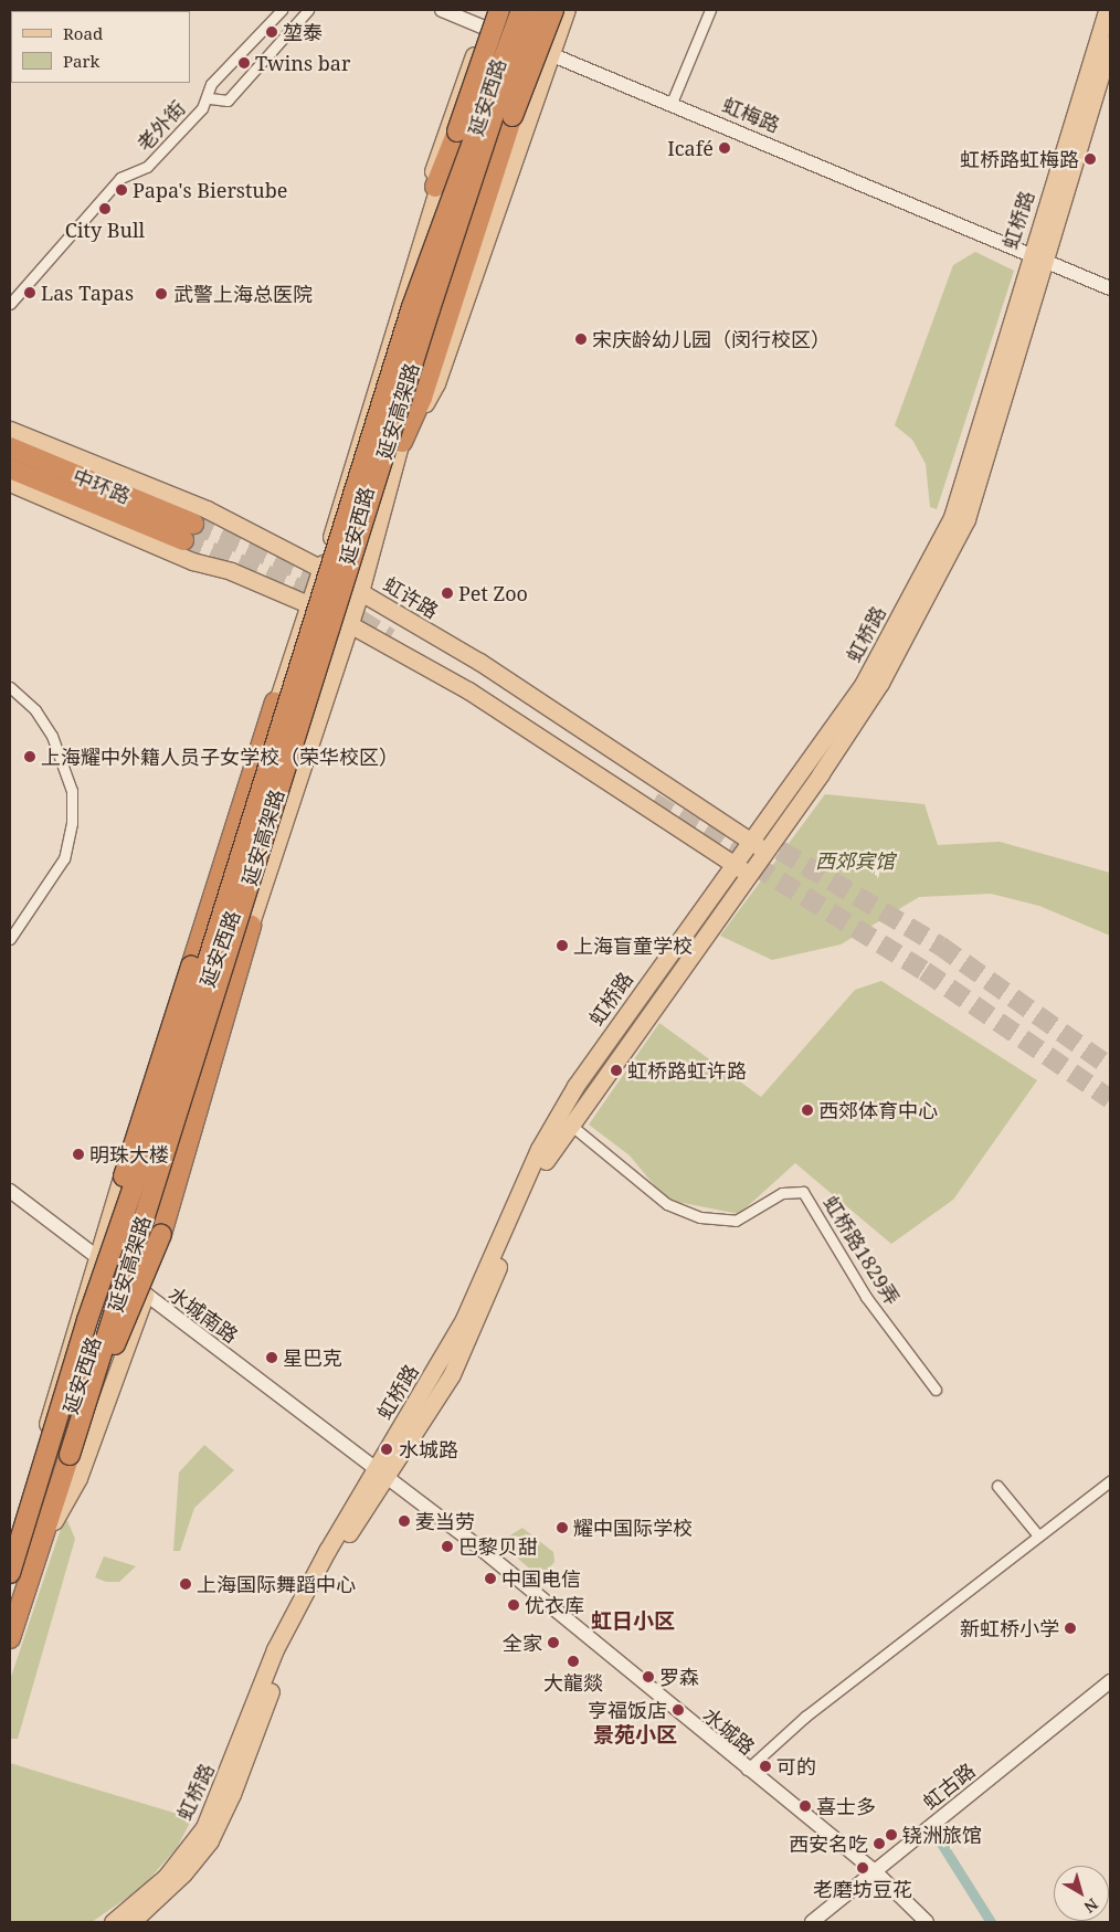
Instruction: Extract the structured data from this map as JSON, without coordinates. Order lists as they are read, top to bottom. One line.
{"streets":{"highway":["延安高架路","中环路"],"main road":["延安西路","虹桥路","虹许路"],"street":["虹梅路","老外街","虹桥路1829弄","水城南路","水城路","虹古路"]},"crossings":[["延安西路","虹梅路"],["延安西路","延安高架路"],["延安西路","虹许路"],["延安西路","水城南路"],["虹梅路","虹桥路"],["虹桥路","虹许路"],["虹桥路","虹桥路1829弄"],["虹桥路","水城南路"],["虹桥路","水城路"],["水城南路","水城路"],["水城路","虹古路"]],"districts":["虹日小区","景苑小区"],"parks":["西郊宾馆"],"places":["堃泰","Twins bar","Icafé","虹桥路虹梅路","Papa's Bierstube","City Bull","Las Tapas","武警上海总医院","宋庆龄幼儿园（闵行校区）","Pet Zoo","上海耀中外籍人员子女学校（荣华校区）","上海盲童学校","虹桥路虹许路","西郊体育中心","明珠大楼","星巴克","水城路","麦当劳","耀中国际学校","巴黎贝甜","中国电信","上海国际舞蹈中心","优衣库","新虹桥小学","全家","大龍燚","罗森","亨福饭店","可的","喜士多","铙洲旅馆","西安名吃","老磨坊豆花"],"legend":["Road","Park"],"north":"bottom right"}
